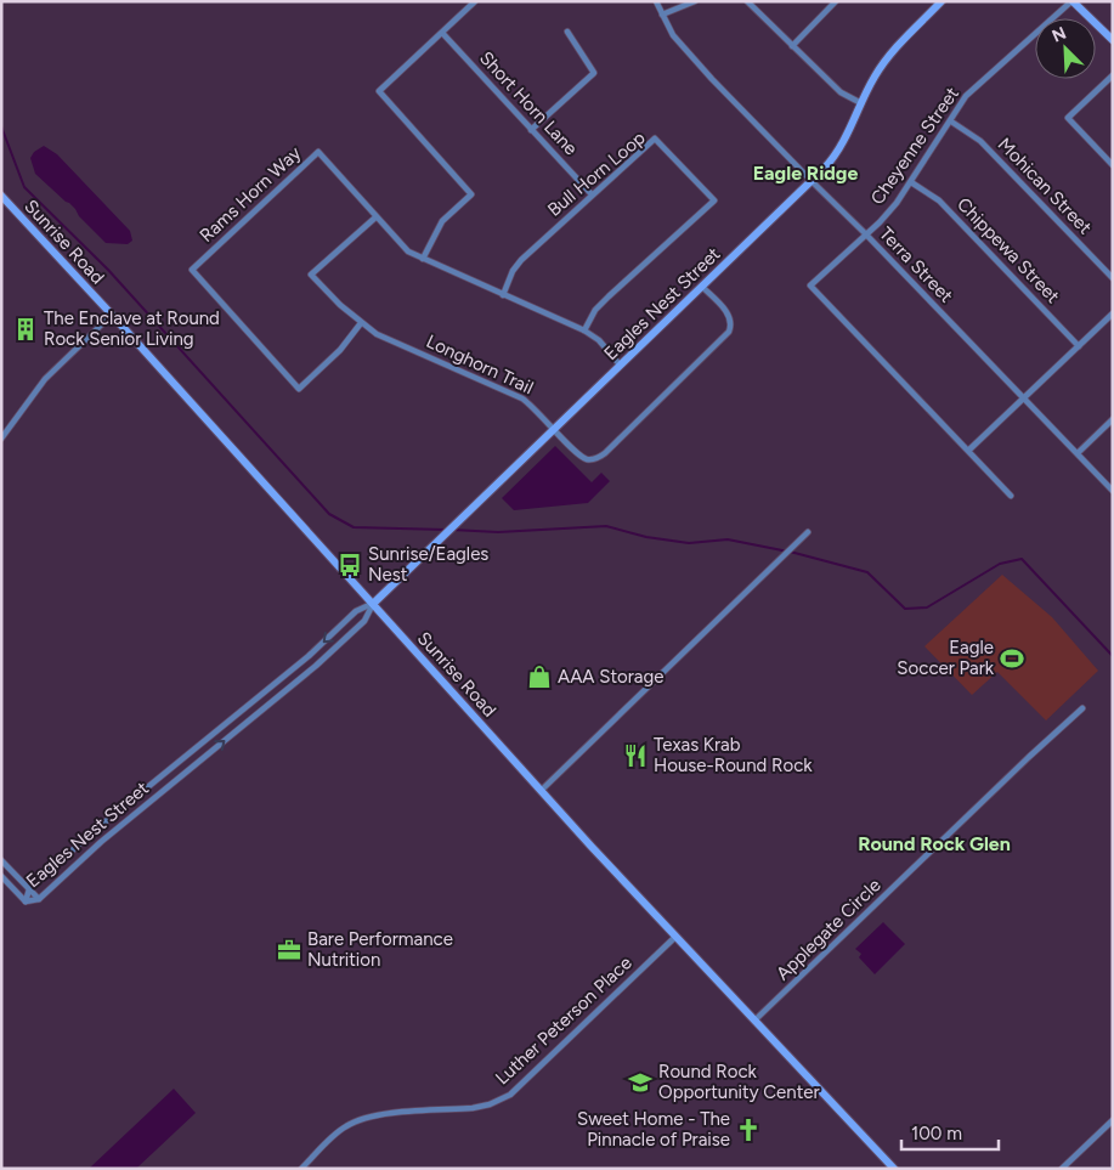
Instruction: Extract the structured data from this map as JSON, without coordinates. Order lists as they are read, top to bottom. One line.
{"streets":{"main road":["Sunrise Road","Eagles Nest Street"],"street":["Short Horn Lane","Cheyenne Street","Bull Horn Loop","Mohican Street","Rams Horn Way","Chippewa Street","Terra Street","Longhorn Trail","Applegate Circle","Luther Peterson Place"]},"crossings":[["Short Horn Lane","Bull Horn Loop"],["Cheyenne Street","Mohican Street"],["Cheyenne Street","Chippewa Street"],["Cheyenne Street","Terra Street"],["Bull Horn Loop","Rams Horn Way"],["Rams Horn Way","Eagles Nest Street"],["Rams Horn Way","Longhorn Trail"],["Sunrise Road","Eagles Nest Street"],["Sunrise Road","Applegate Circle"],["Sunrise Road","Luther Peterson Place"],["Terra Street","Eagles Nest Street"],["Eagles Nest Street","Longhorn Trail"]],"districts":["Eagle Ridge","Round Rock Glen"],"places":{"building":["The Enclave at Round Rock Senior Living"],"bus stop":["Sunrise/Eagles Nest"],"sports":["Eagle Soccer Park"],"shop":["AAA Storage"],"restaurant":["Texas Krab House-Round Rock"],"office":["Bare Performance Nutrition"],"school or university":["Round Rock Opportunity Center"],"church":["Sweet Home - The Pinnacle of Praise"]},"scale_bar":"100 m","north":"top left"}
